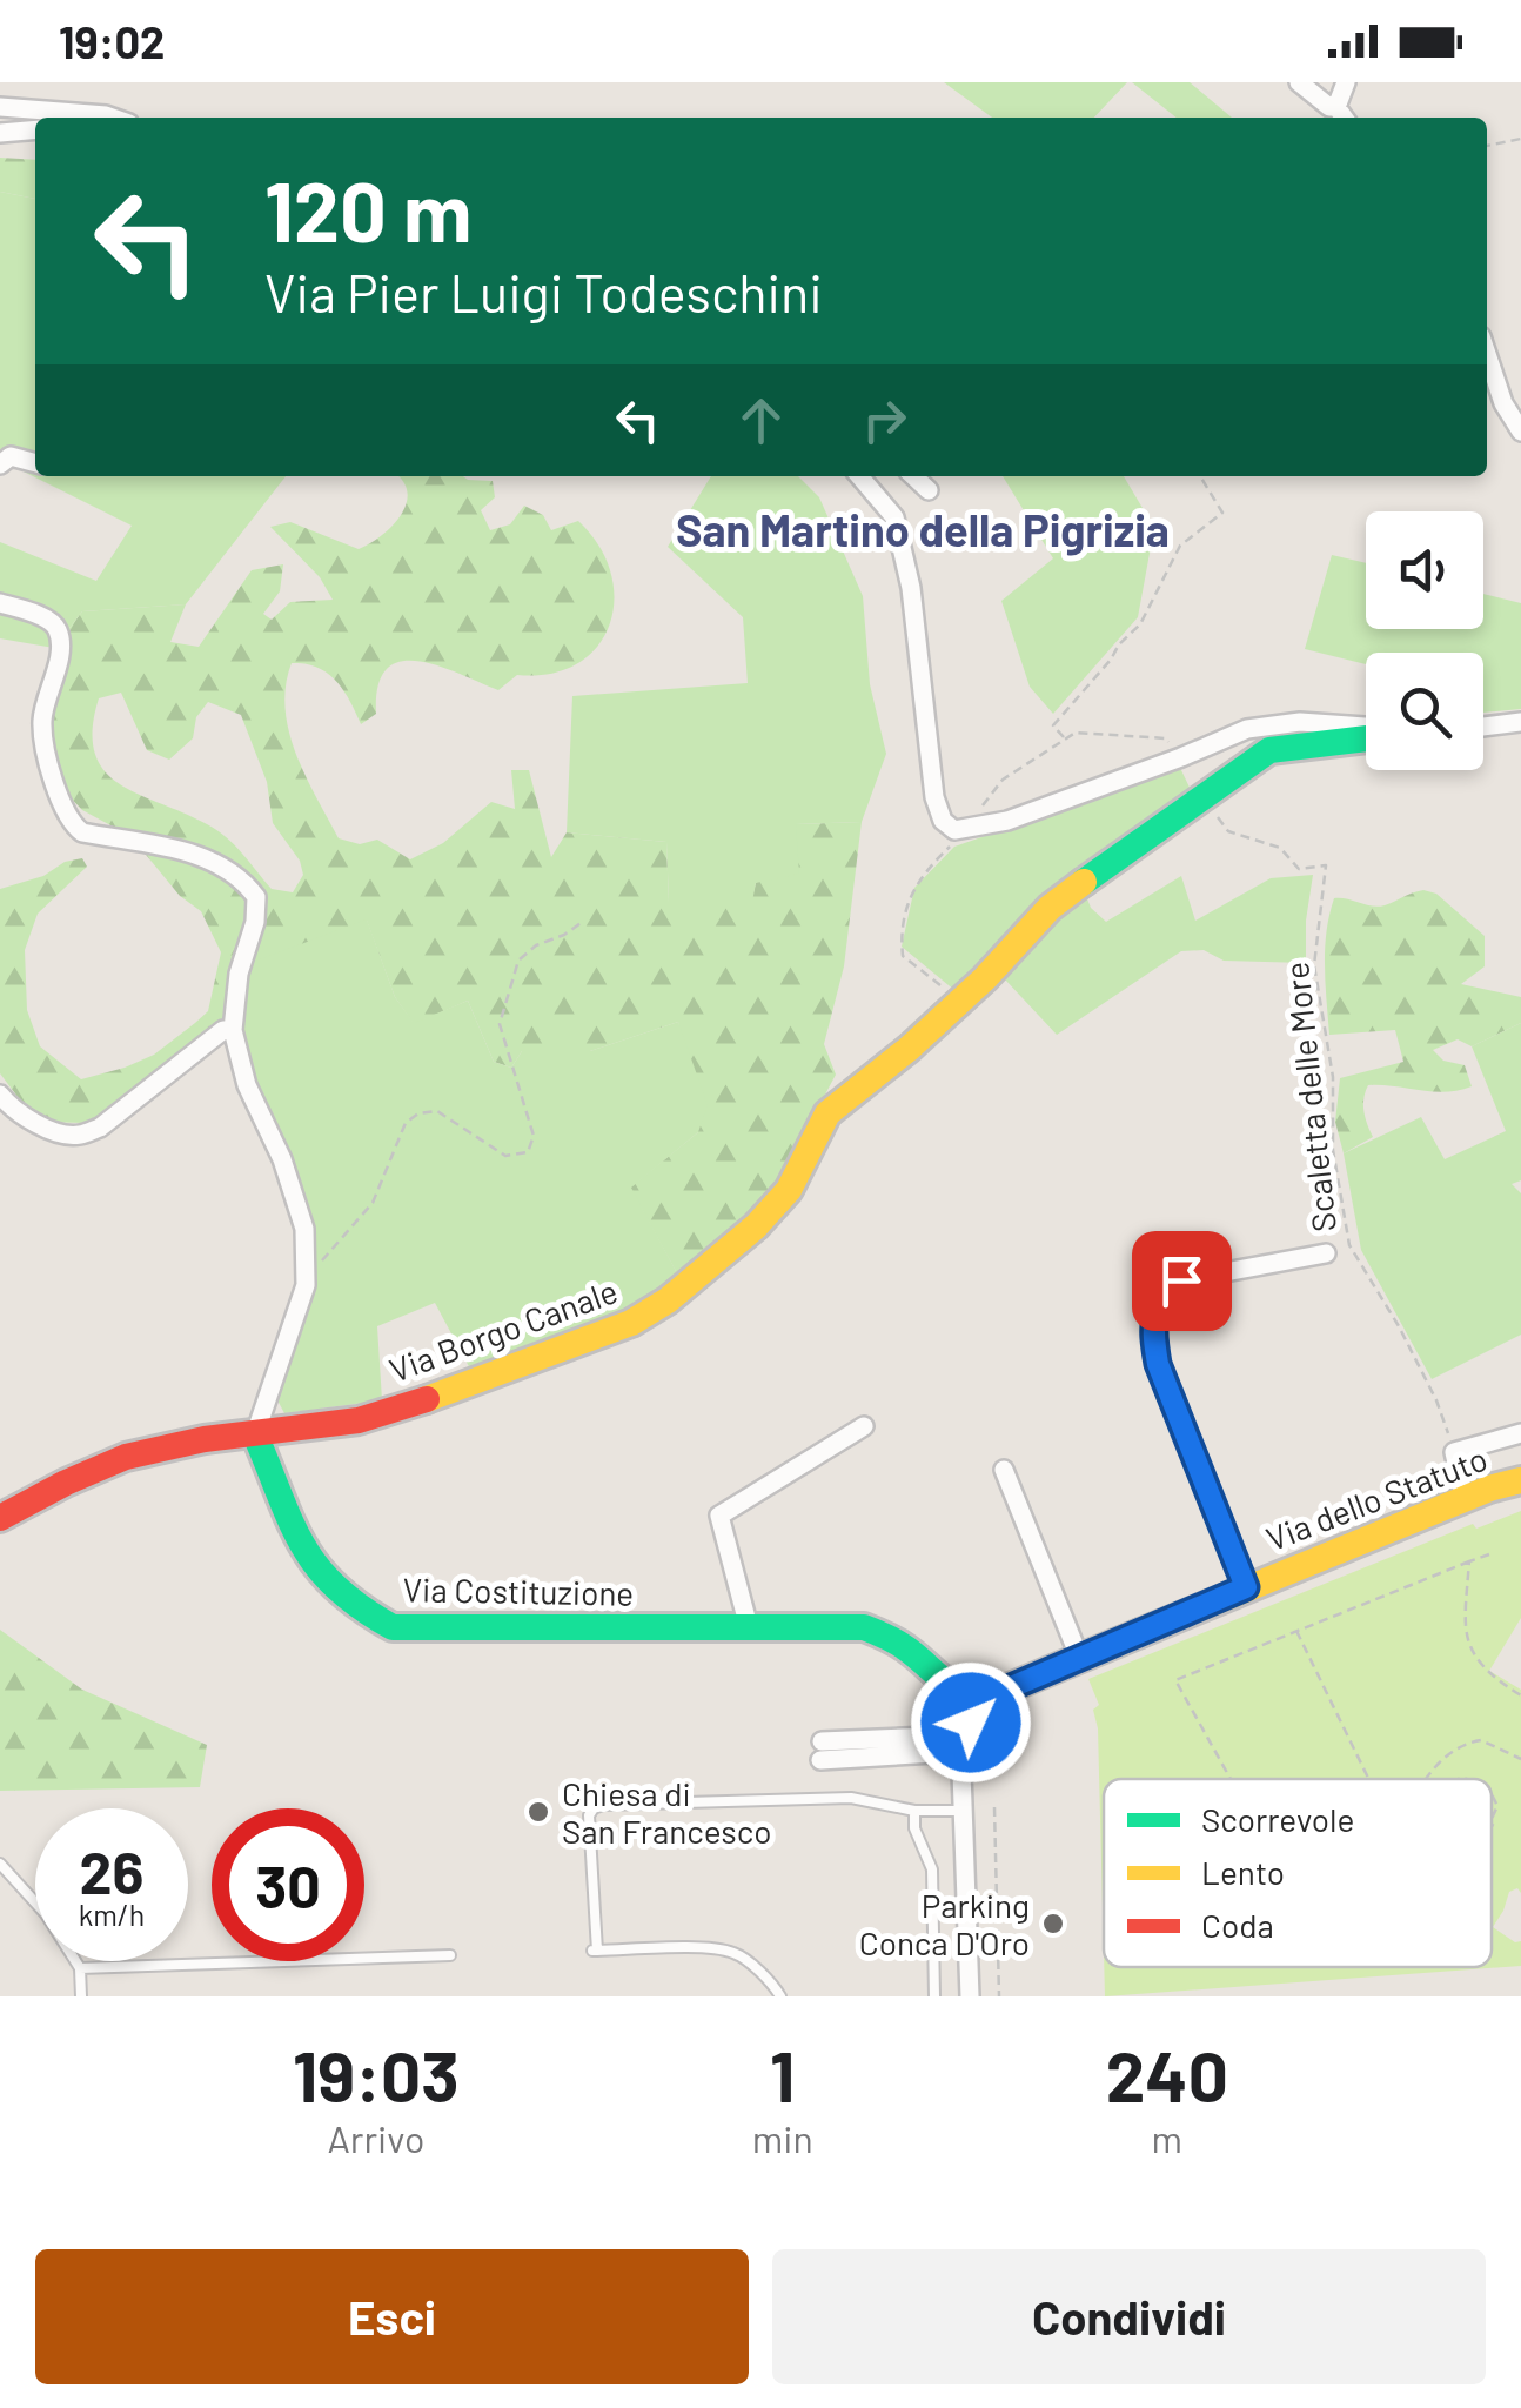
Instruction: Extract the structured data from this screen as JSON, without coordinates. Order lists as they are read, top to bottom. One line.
{"streets":{"street":["Via Borgo Canale","Via dello Statuto","Via Costituzione"],"path":["Scaletta delle More"]},"crossings":[["Scaletta delle More","Via Borgo Canale"],["Via Borgo Canale","Via Costituzione"],["Via dello Statuto","Via Costituzione"]],"districts":["San Martino della Pigrizia"],"places":["Chiesa di San Francesco","Parking Conca D'Oro"],"legend":["Scorrevole","Lento","Coda"],"page":{"status":"19:02","turn":["120 m","Via Pier Luigi Todeschini"],"speed":"26 km/h","limit":"30","eta":["19:03","Arrivo","1","min","240","m"],"buttons":["Esci","Condividi"]}}
